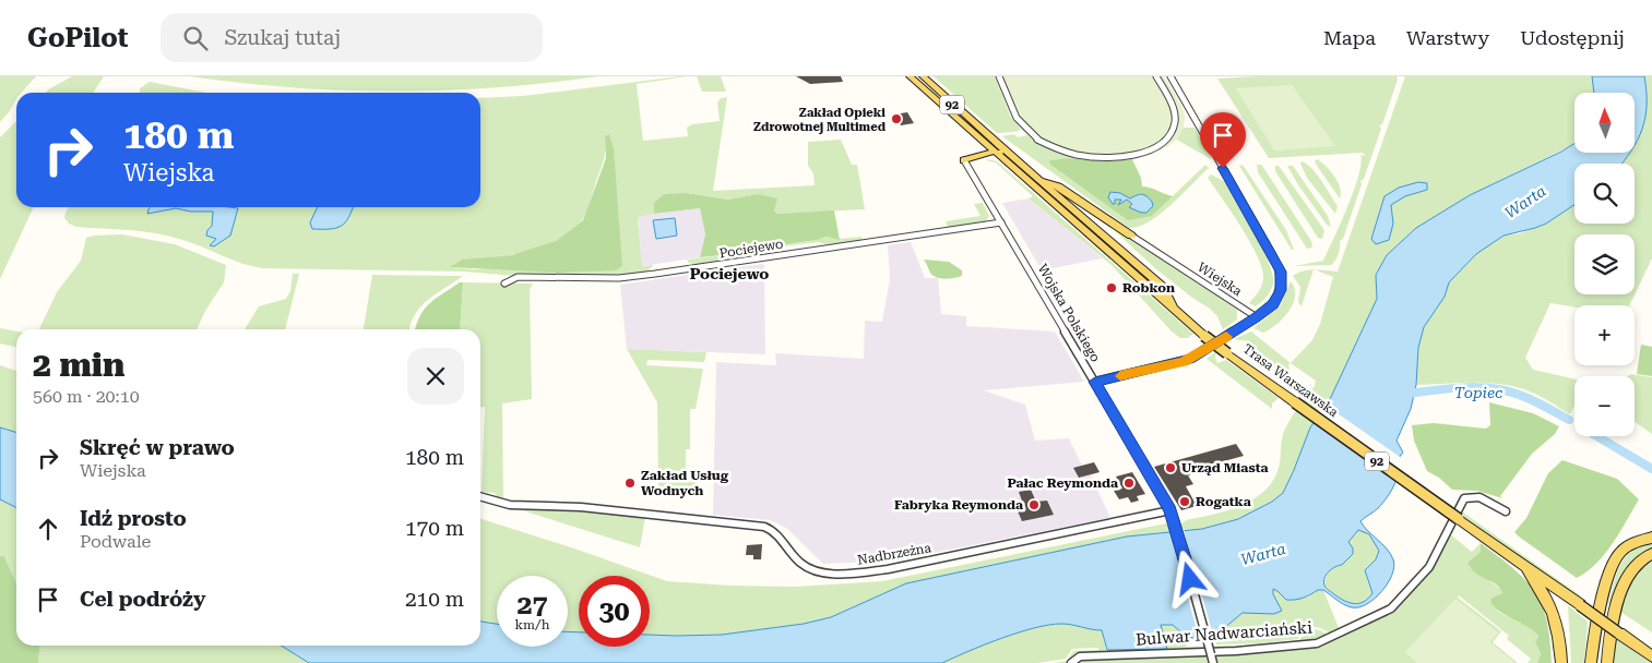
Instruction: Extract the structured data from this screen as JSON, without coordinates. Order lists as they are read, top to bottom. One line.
{"streets":{"main road":["92","Trasa Warszawska"],"street":["Pociejewo","Wiejska","Wojska Polskiego","Nadbrzeżna","Bulwar Nadwarciański"]},"crossings":[["92","Trasa Warszawska"],["Pociejewo","Wojska Polskiego"],["Wojska Polskiego","Nadbrzeżna"]],"districts":["Pociejewo"],"water":["Warta","Topiec"],"places":["Zakład Opieki Zdrowotnej Multimed","Robkon","Urząd Miasta","Zakład Usług Wodnych","Pałac Reymonda","Rogatka","Fabryka Reymonda"],"north":"top","page":{"header":"GoPilot","search":"Szukaj tutaj","nav":["Mapa","Warstwy","Udostępnij"],"map_buttons":["+","−"],"turn":["180 m","Wiejska"],"heading":["2 min","560 m · 20:10"],"list":[{"name":"Skręć w prawo","note":"Wiejska","value":"180 m"},{"name":"Idź prosto","note":"Podwale","value":"170 m"},{"name":"Cel podróży","value":"210 m"}],"speed":"27 km/h","limit":"30"}}
